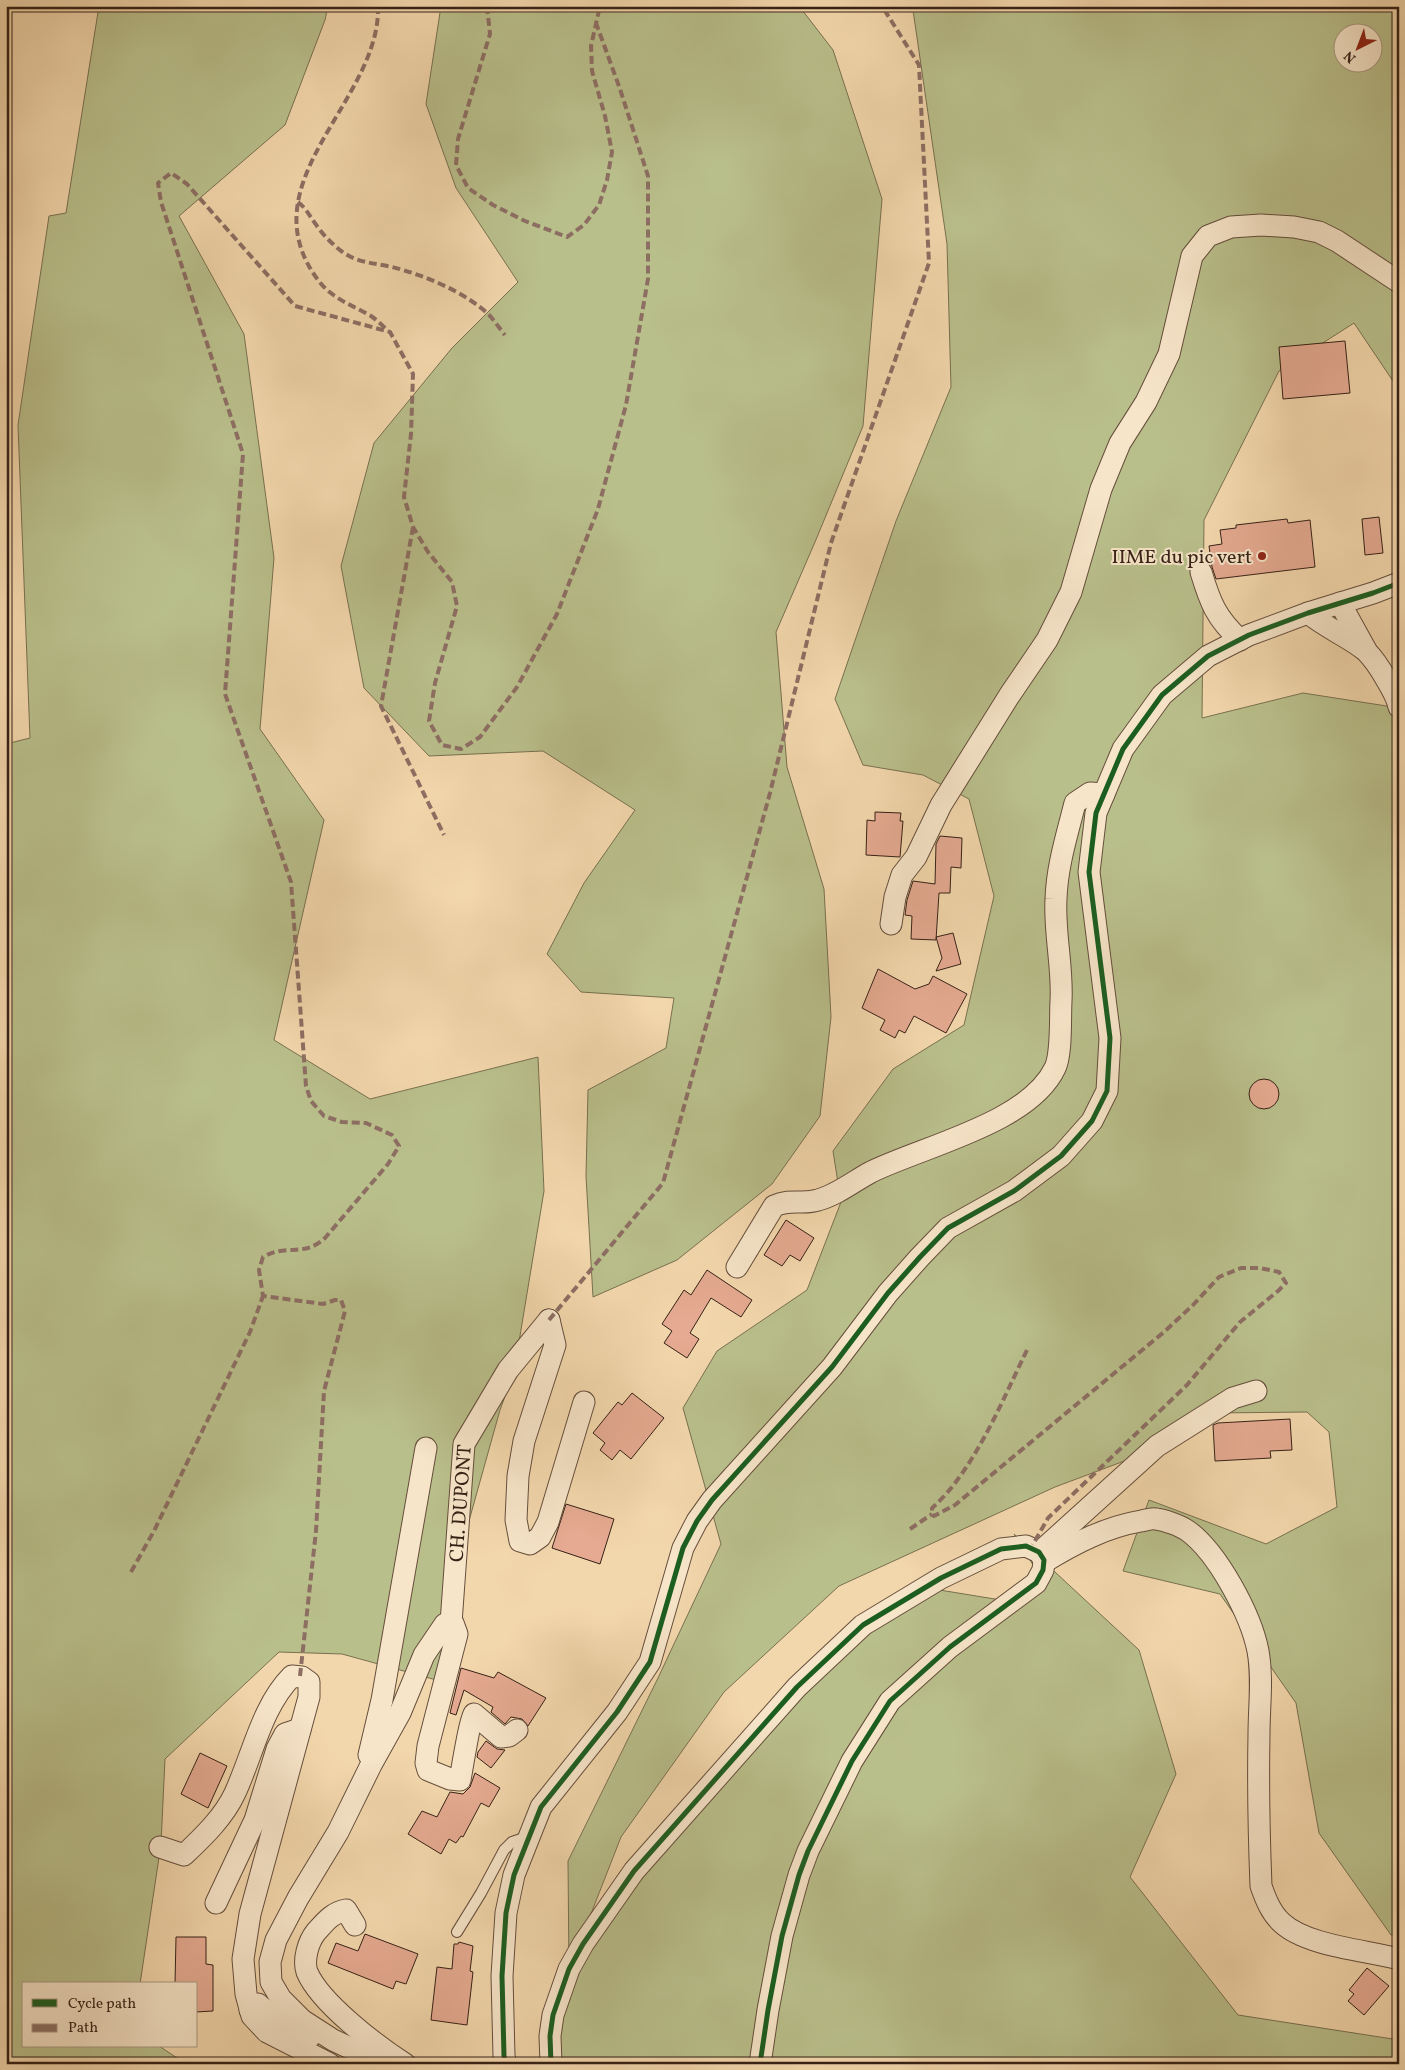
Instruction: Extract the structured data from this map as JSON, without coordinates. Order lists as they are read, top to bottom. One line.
{"streets":{"street":["CH. DUPONT"]},"places":["IIME du pic vert"],"legend":["Cycle path","Path"],"north":"bottom left"}
